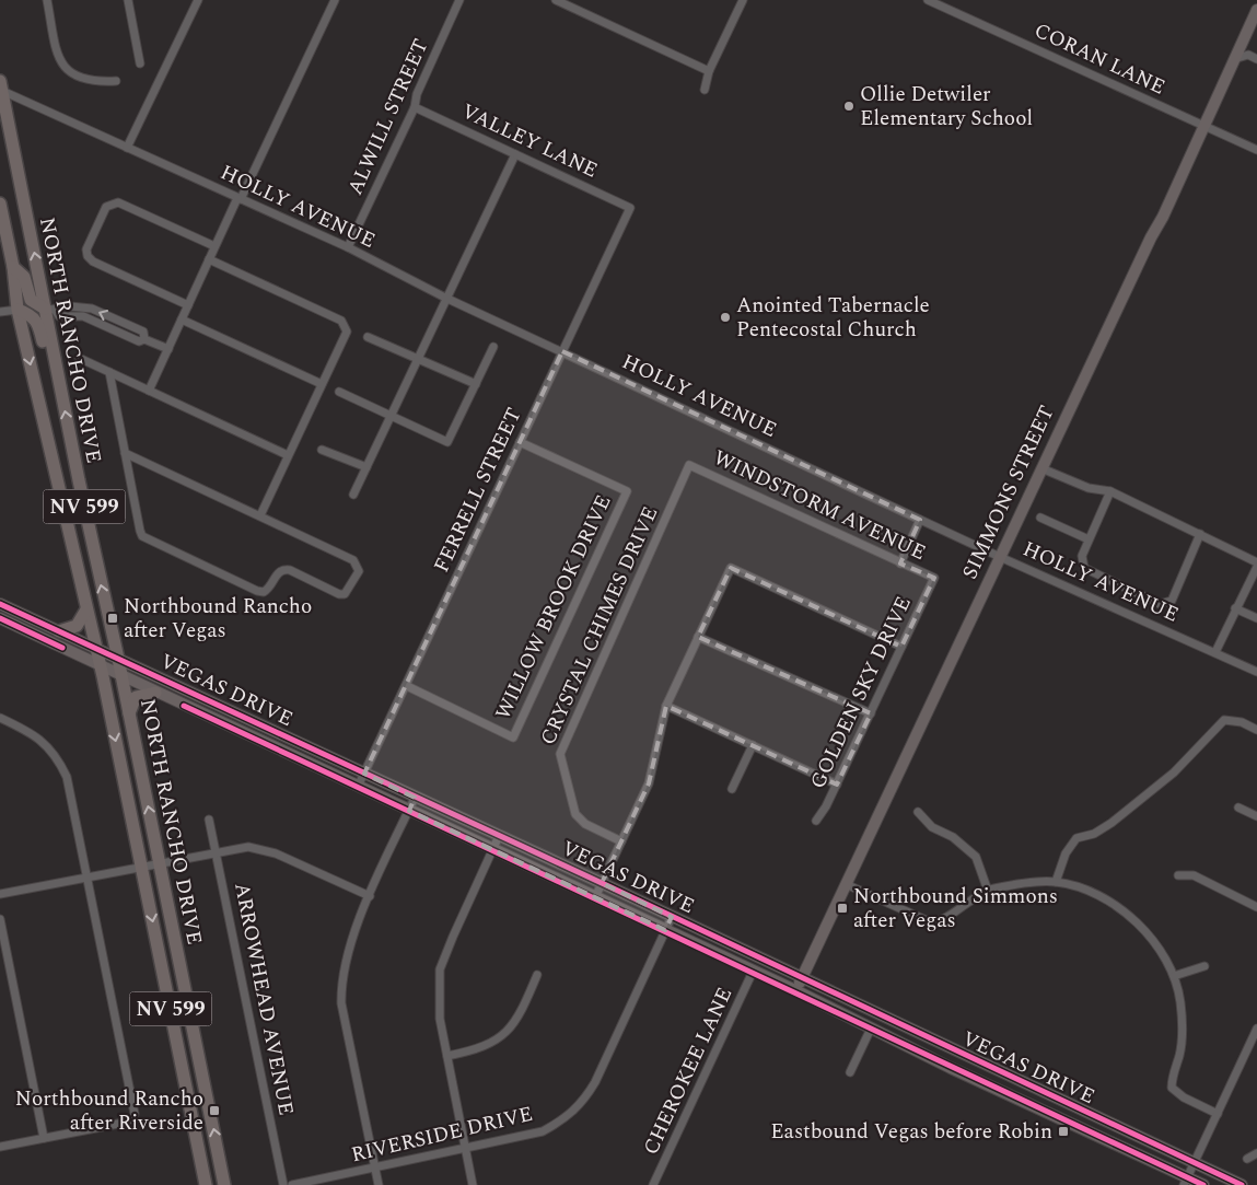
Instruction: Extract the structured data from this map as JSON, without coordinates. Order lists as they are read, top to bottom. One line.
{"streets":{"main road":["NORTH RANCHO DRIVE","SIMMONS STREET","NV 599","VEGAS DRIVE"],"street":["CORAN LANE","ALWILL STREET","VALLEY LANE","HOLLY AVENUE","FERRELL STREET","WINDSTORM AVENUE","WILLOW BROOK DRIVE","CRYSTAL CHIMES DRIVE","GOLDEN SKY DRIVE","ARROWHEAD AVENUE","CHEROKEE LANE","RIVERSIDE DRIVE"]},"crossings":[["CORAN LANE","SIMMONS STREET"],["ALWILL STREET","VALLEY LANE"],["ALWILL STREET","HOLLY AVENUE"],["VALLEY LANE","FERRELL STREET"],["HOLLY AVENUE","NORTH RANCHO DRIVE"],["HOLLY AVENUE","FERRELL STREET"],["HOLLY AVENUE","SIMMONS STREET"],["NORTH RANCHO DRIVE","VEGAS DRIVE"],["FERRELL STREET","WILLOW BROOK DRIVE"],["FERRELL STREET","VEGAS DRIVE"],["SIMMONS STREET","VEGAS DRIVE"],["WINDSTORM AVENUE","CRYSTAL CHIMES DRIVE"],["WINDSTORM AVENUE","GOLDEN SKY DRIVE"],["VEGAS DRIVE","CHEROKEE LANE"],["VEGAS DRIVE","RIVERSIDE DRIVE"]],"places":{"other":["Ollie Detwiler Elementary School","Anointed Tabernacle Pentecostal Church"],"transit":["Northbound Rancho after Vegas","Northbound Simmons after Vegas","Northbound Rancho after Riverside","Eastbound Vegas before Robin"]}}
